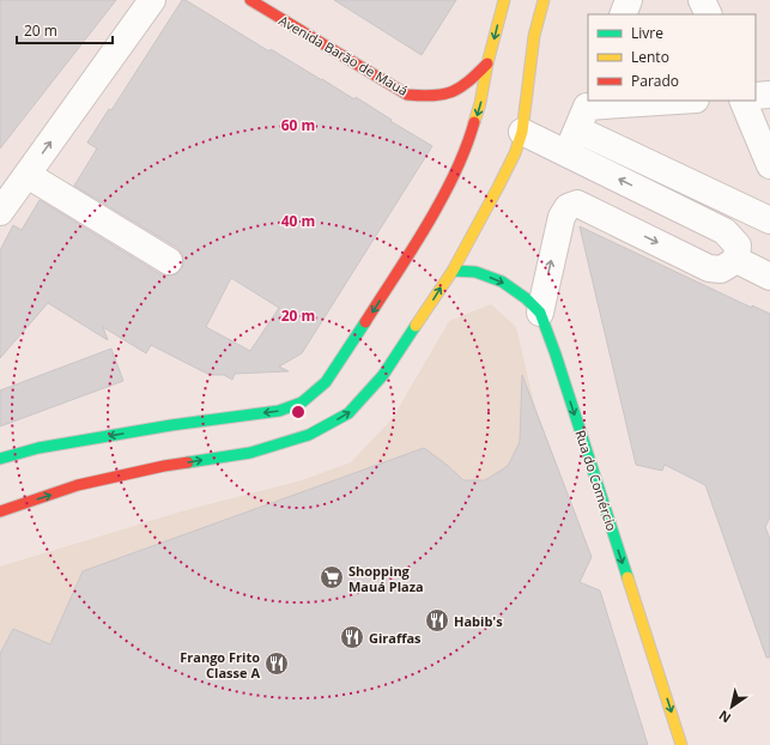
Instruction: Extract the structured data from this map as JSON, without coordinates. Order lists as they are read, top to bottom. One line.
{"streets":{"main road":["Avenida Barão de Mauá","Rua do Comércio"]},"one_way":["Rua do Comércio"],"places":{"supermarket":["Shopping Mauá Plaza"],"restaurant":["Habib's","Giraffas","Frango Frito Classe A"]},"legend":["Livre","Lento","Parado"],"scale_bar":"20 m","north":"bottom left","rings":["60 m","40 m","20 m"]}
